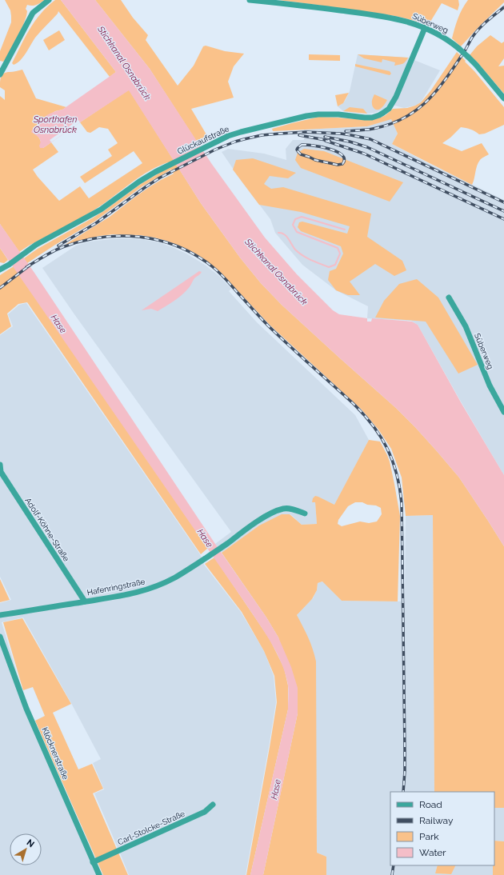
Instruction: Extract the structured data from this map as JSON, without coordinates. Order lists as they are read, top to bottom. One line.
{"streets":{"street":["Süberweg","Glückaufstraße","Adolf-Köhne-Straße","Hafenringstraße","Klöcknerstraße","Carl-Stolcke-Straße"]},"crossings":[["Süberweg","Glückaufstraße"],["Adolf-Köhne-Straße","Hafenringstraße"],["Klöcknerstraße","Carl-Stolcke-Straße"]],"water":["Stichkanal Osnabrück","Sporthafen Osnabrück","Hase"],"legend":["Road","Railway","Park","Water"],"north":"top right"}
